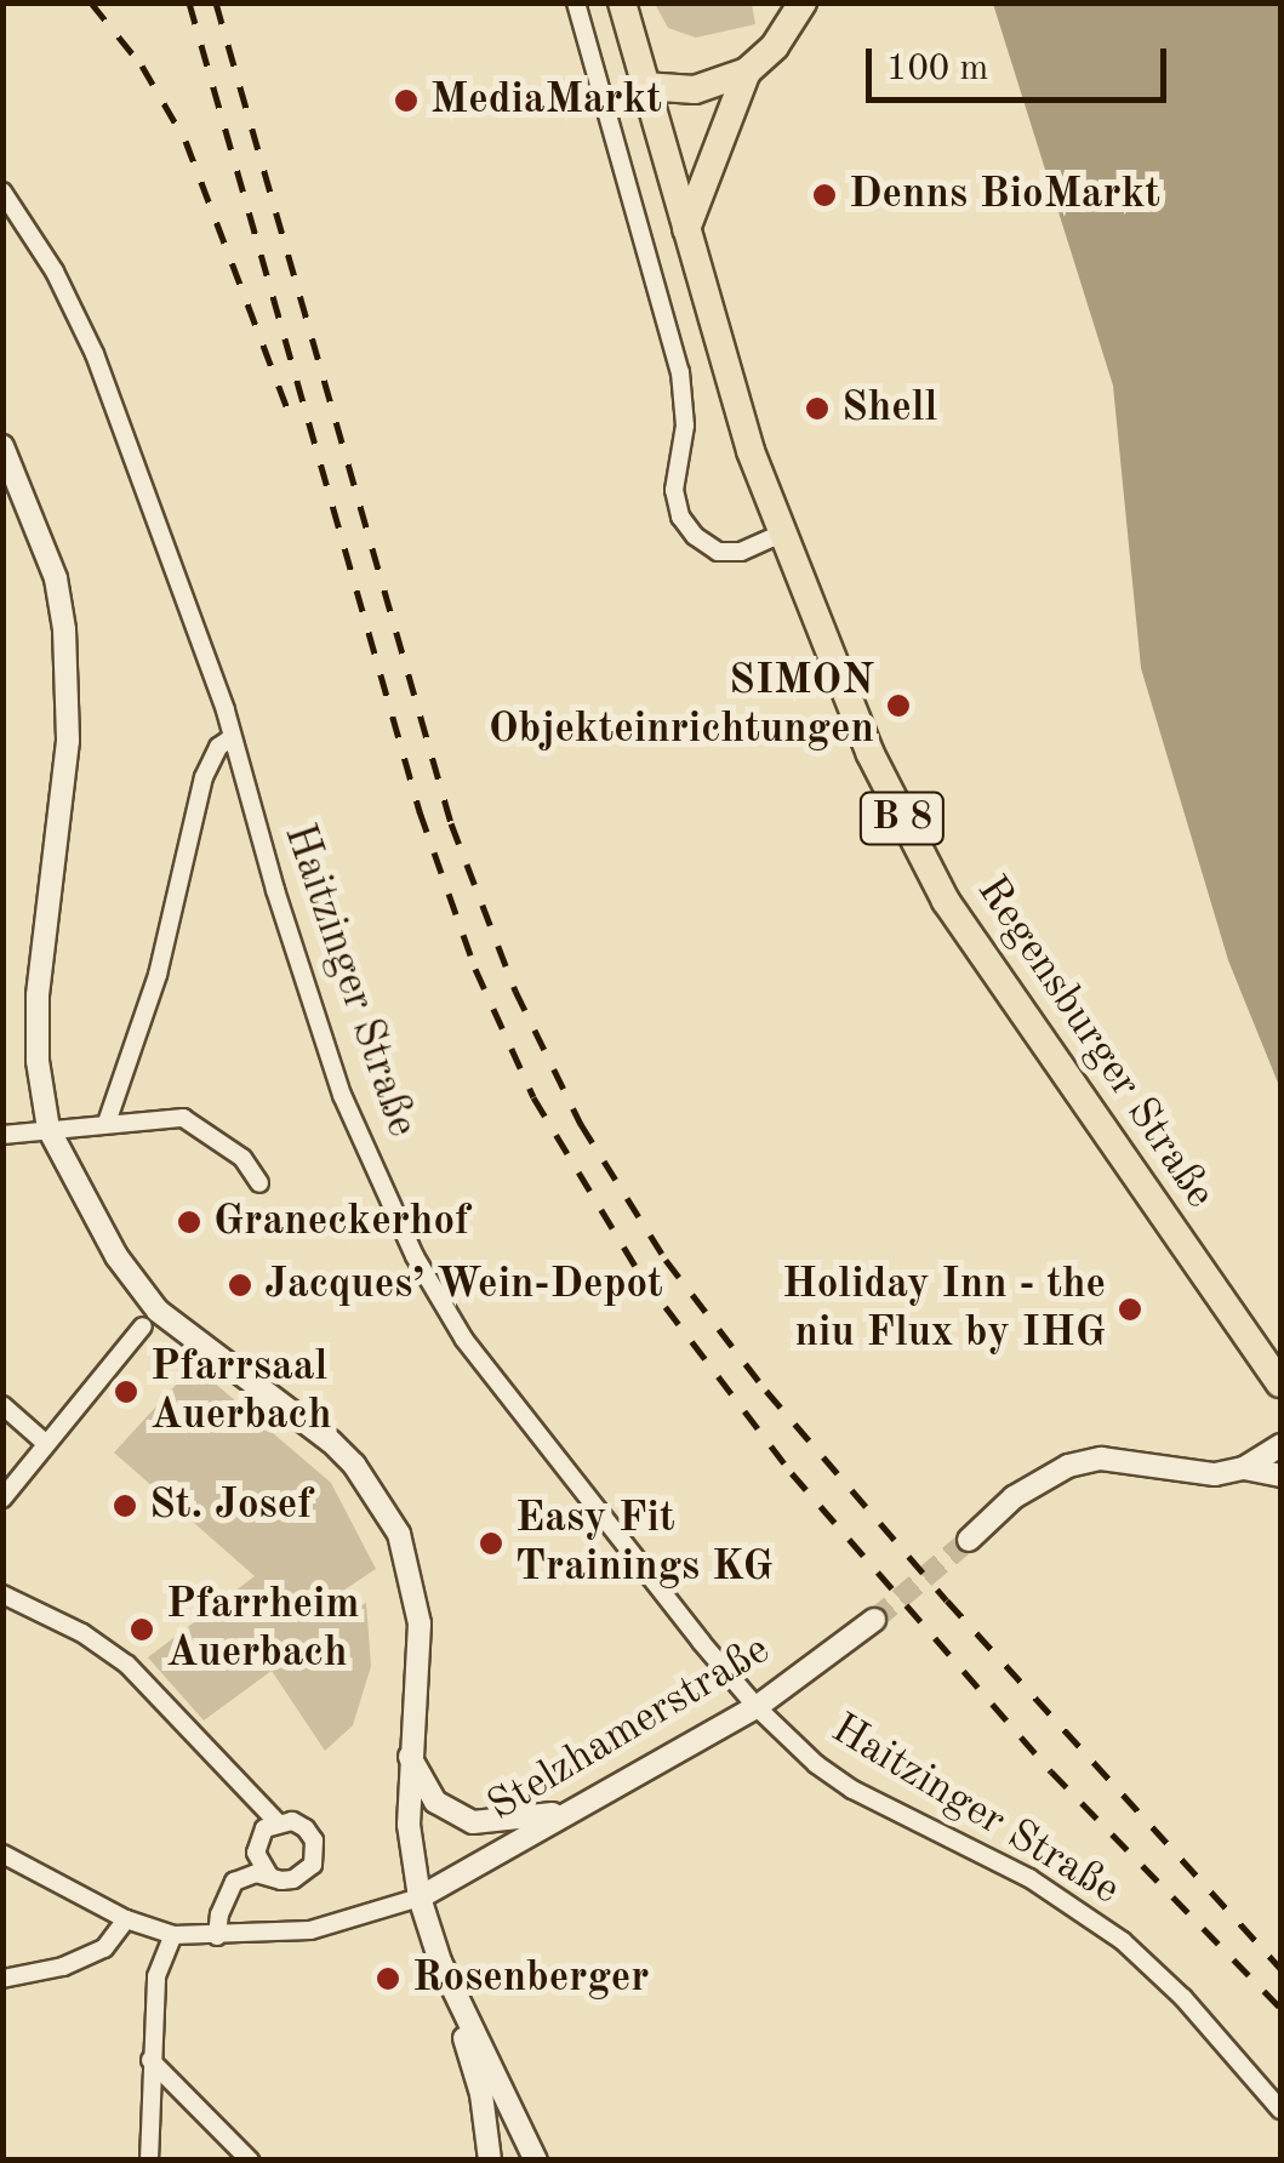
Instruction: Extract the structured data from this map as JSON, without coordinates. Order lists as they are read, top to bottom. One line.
{"streets":{"main road":["B 8","Regensburger Straße"],"street":["Haitzinger Straße","Stelzhamerstraße"]},"crossings":[["B 8","Regensburger Straße"],["Haitzinger Straße","Stelzhamerstraße"]],"places":["MediaMarkt","Denns BioMarkt","Shell","SIMON Objekteinrichtungen","Graneckerhof","Jacques’ Wein-Depot","Holiday Inn - the niu Flux by IHG","Pfarrsaal Auerbach","St. Josef","Easy Fit Trainings KG","Pfarrheim Auerbach","Rosenberger"],"scale_bar":"100 m"}
